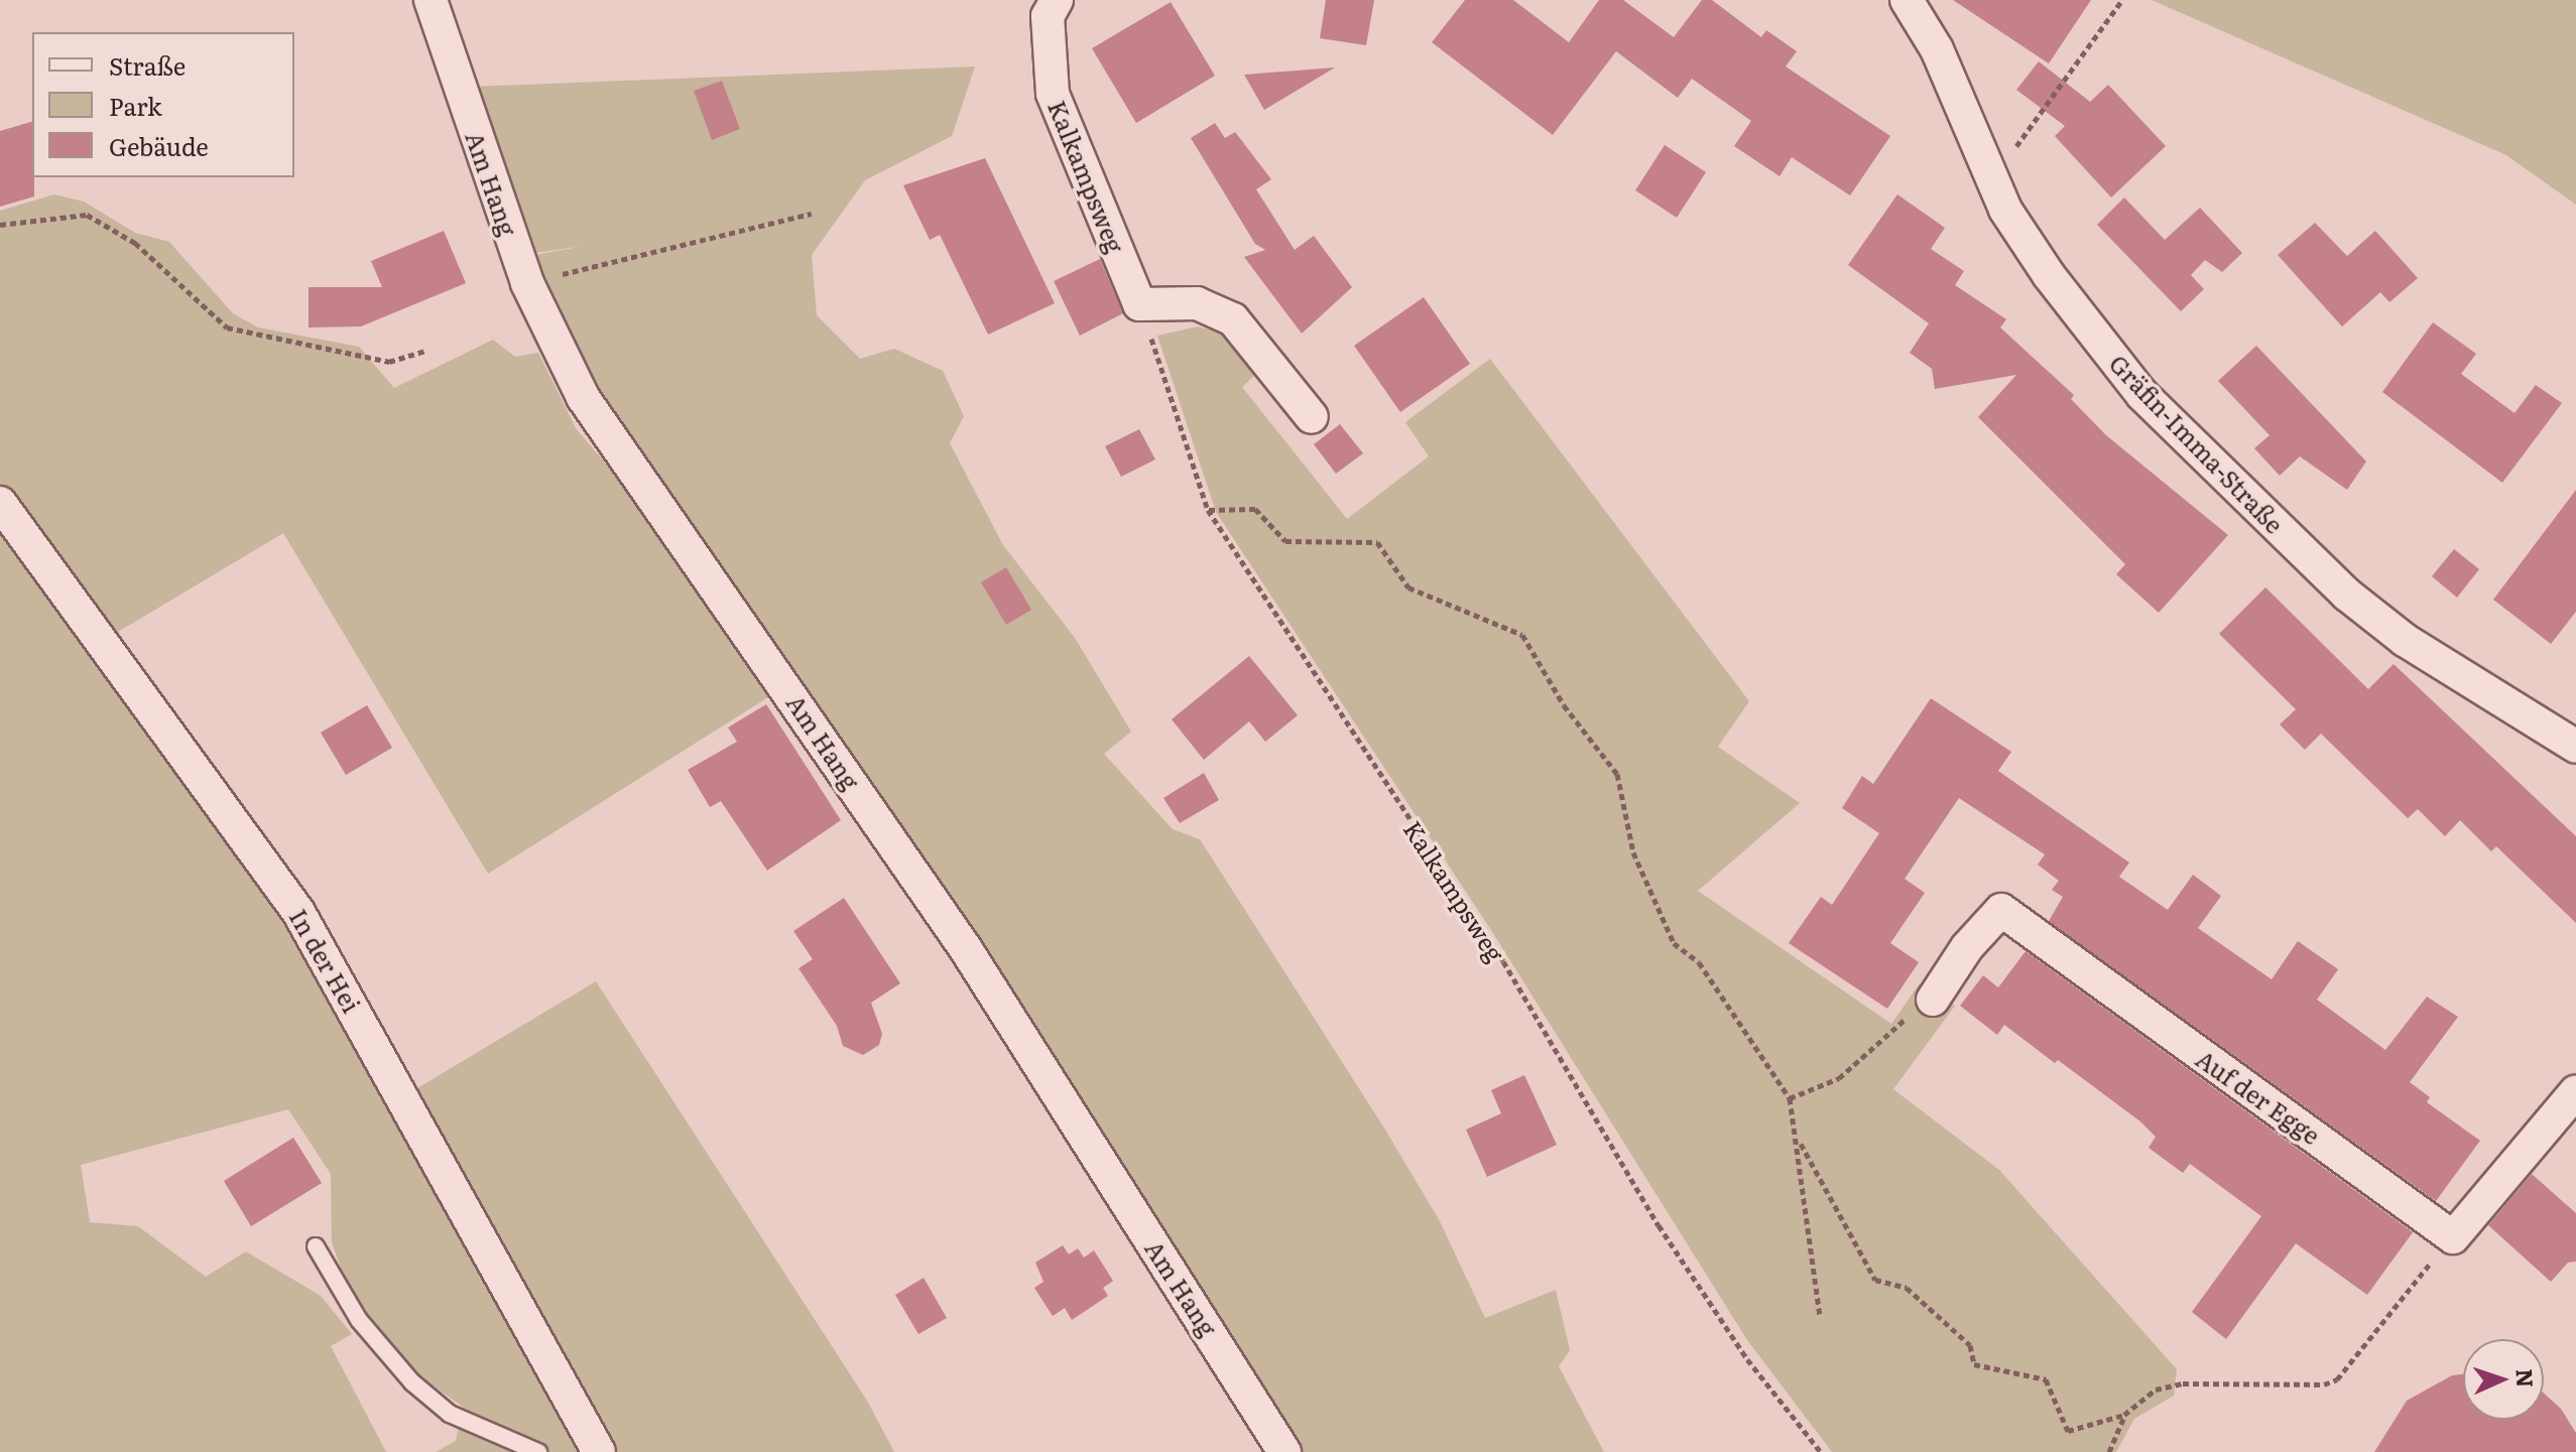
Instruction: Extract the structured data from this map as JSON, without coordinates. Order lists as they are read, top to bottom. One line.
{"streets":{"street":["Kalkampsweg","Am Hang","Gräfin-Imma-Straße","In der Hei","Auf der Egge"]},"legend":["Straße","Park","Gebäude"],"north":"right"}
